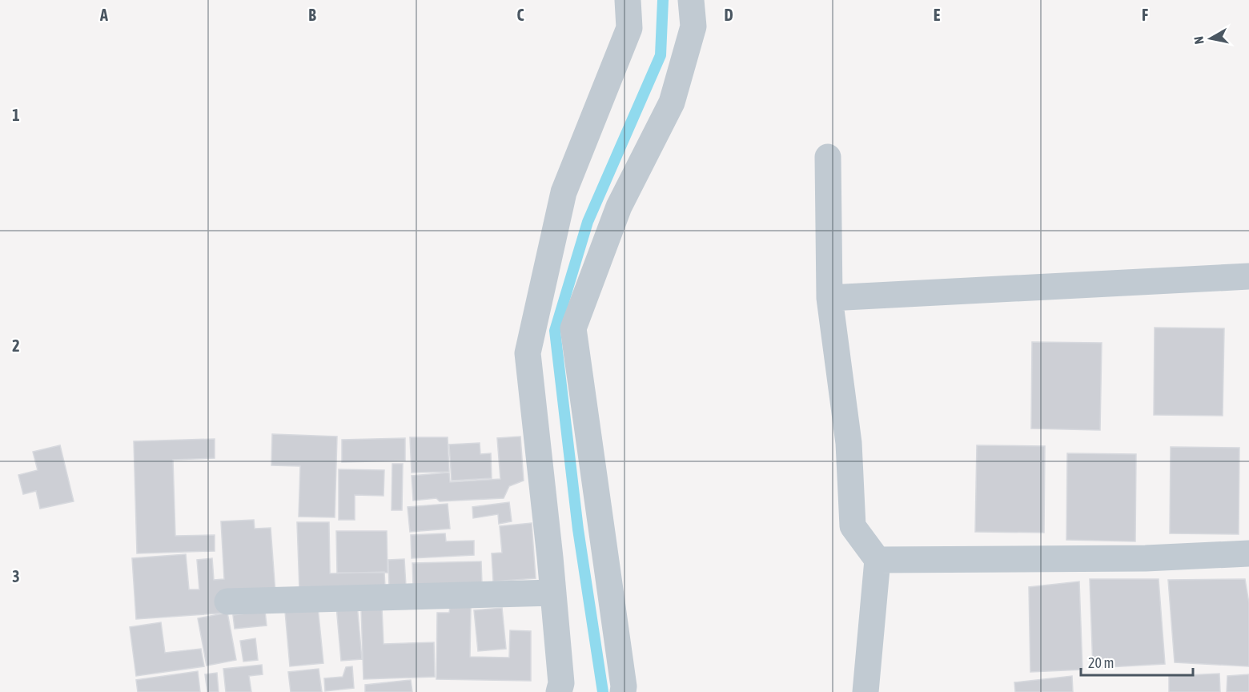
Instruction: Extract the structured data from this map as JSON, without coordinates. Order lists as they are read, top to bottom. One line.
{"scale_bar":"20 m","north":"left","grid":{"columns":["A","B","C","D","E","F"],"rows":["1","2","3"]}}
